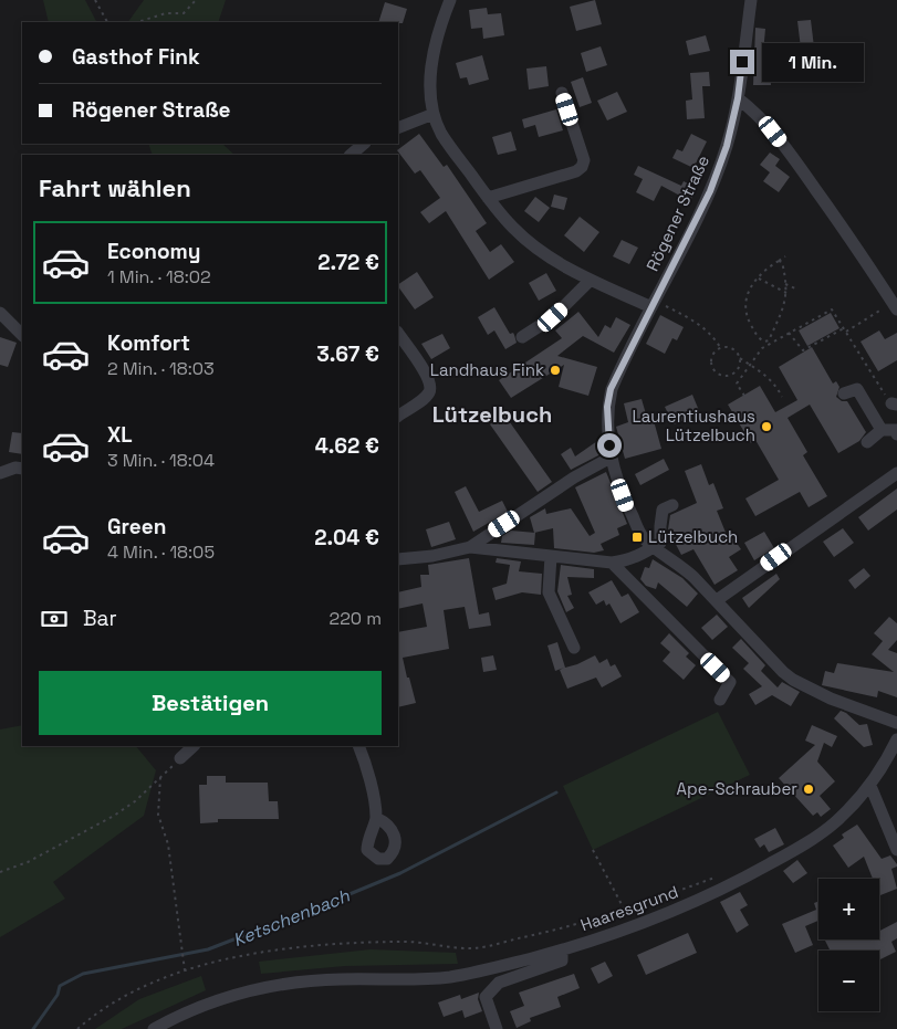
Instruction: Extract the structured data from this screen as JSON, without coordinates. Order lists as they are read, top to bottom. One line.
{"streets":{"street":["Rögener Straße","Haaresgrund"]},"districts":["Lützelbuch"],"water":["Ketschenbach"],"places":{"other":["Landhaus Fink","Laurentiushaus Lützelbuch","Ape-Schrauber"],"transit":["Lützelbuch"]},"page":{"banner":["Gasthof Fink","Rögener Straße"],"bubble":"1 Min.","heading":"Fahrt wählen","list":[{"name":"Economy","note":"1 Min. · 18:02","value":"2.72 €"},{"name":"Komfort","note":"2 Min. · 18:03","value":"3.67 €"},{"name":"XL","note":"3 Min. · 18:04","value":"4.62 €"},{"name":"Green","note":"4 Min. · 18:05","value":"2.04 €"}],"pay":["Bar","220 m"],"buttons":"Bestätigen","map_buttons":["+","−"]}}
